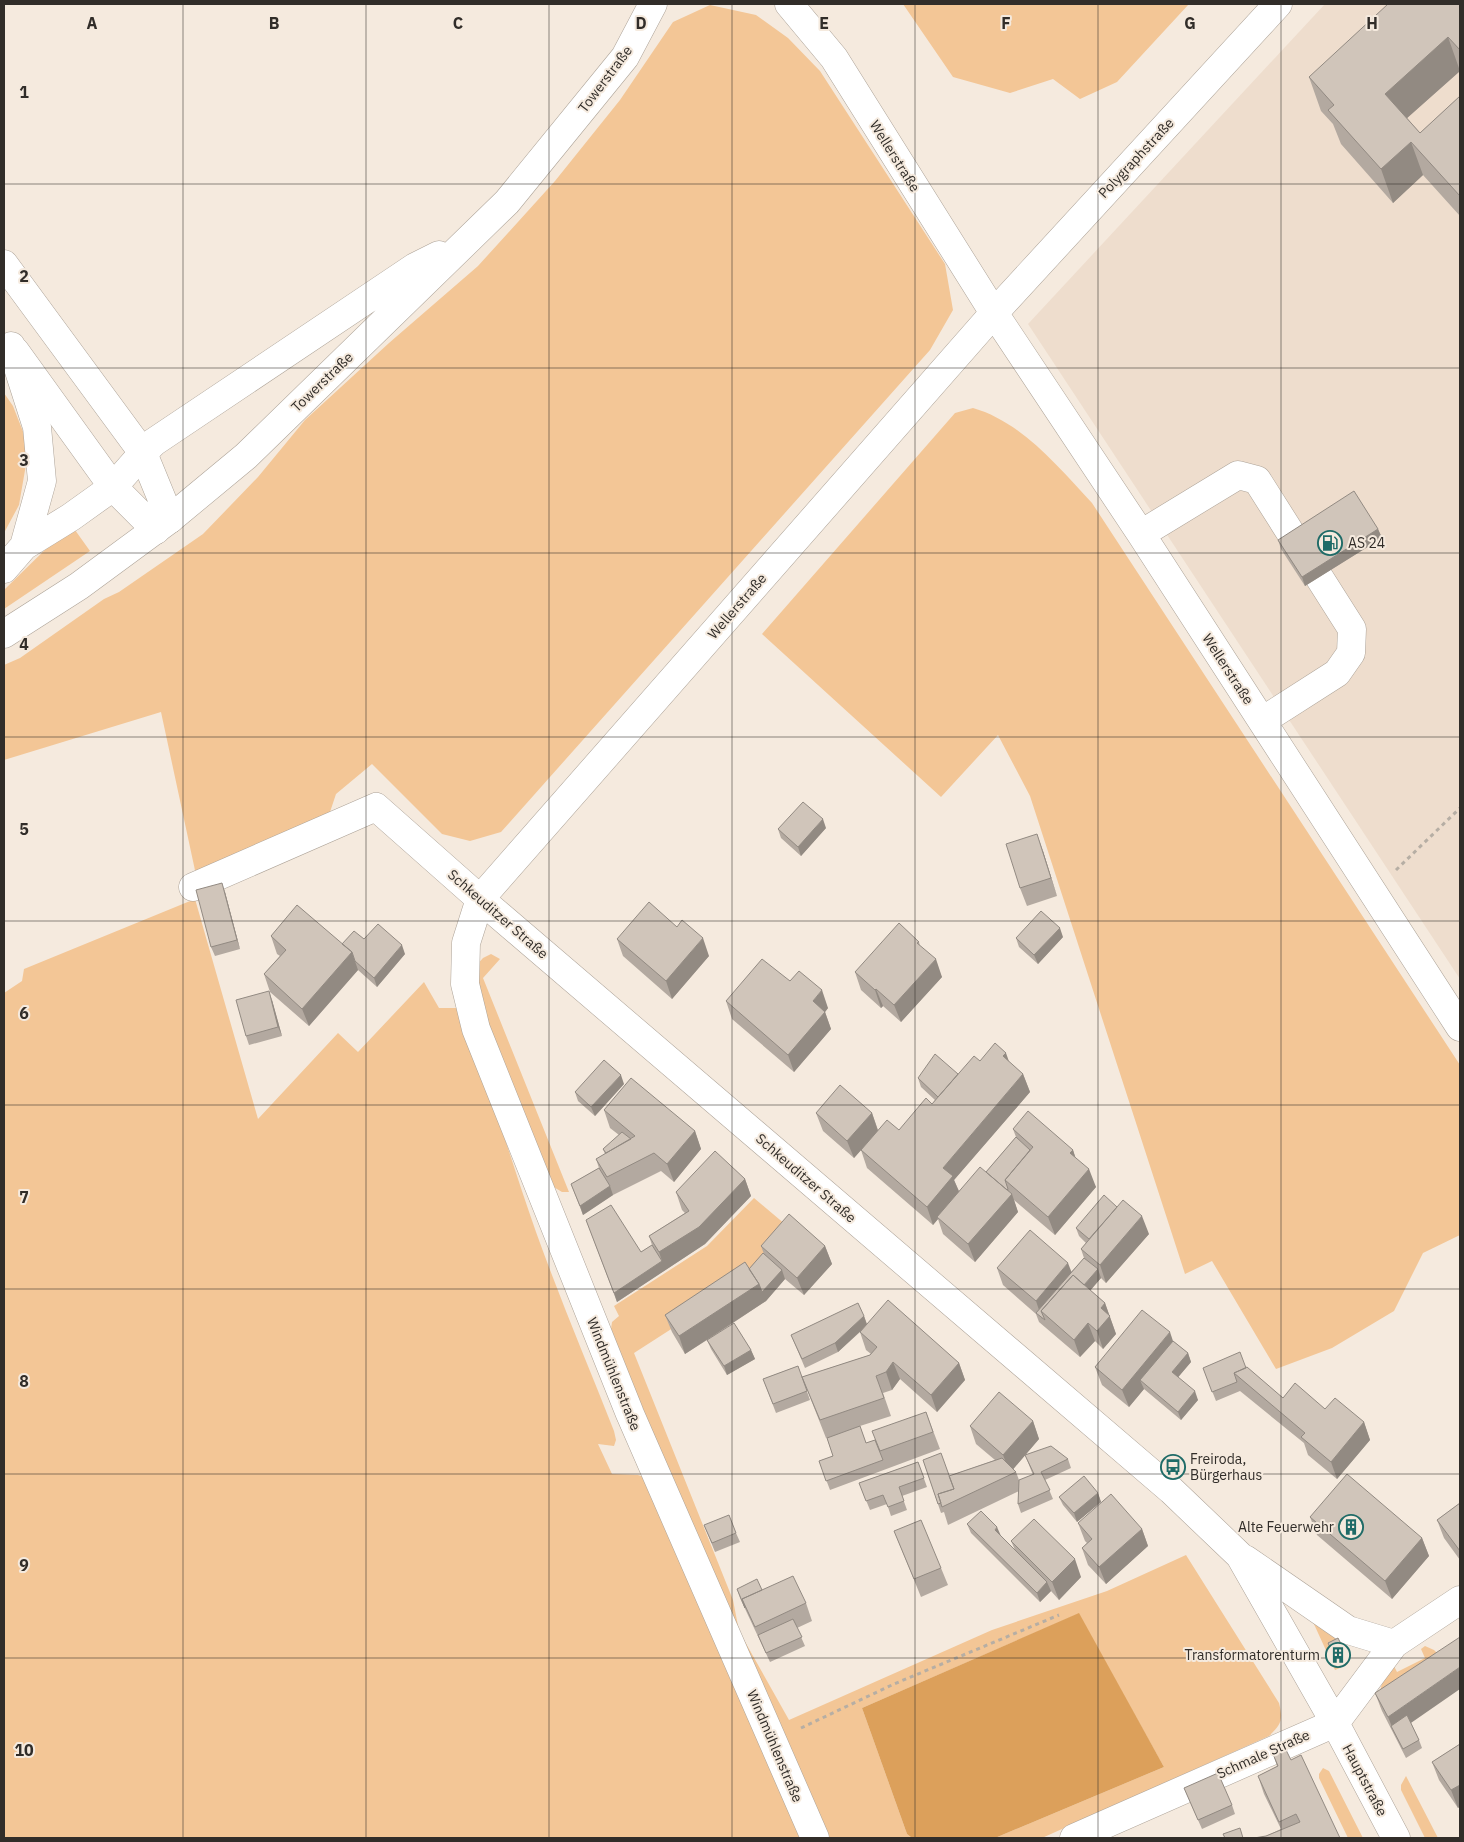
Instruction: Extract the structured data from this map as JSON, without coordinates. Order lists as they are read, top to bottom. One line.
{"streets":{"main road":["Towerstraße","Wellerstraße","Polygraphstraße","Schkeuditzer Straße","Windmühlenstraße","Schmale Straße","Hauptstraße"]},"crossings":[["Wellerstraße","Polygraphstraße"],["Wellerstraße","Schkeuditzer Straße"],["Wellerstraße","Windmühlenstraße"],["Schkeuditzer Straße","Windmühlenstraße"],["Schkeuditzer Straße","Schmale Straße"],["Schkeuditzer Straße","Hauptstraße"],["Schmale Straße","Hauptstraße"]],"places":{"fuel station":["AS 24"],"bus stop":["Freiroda, Bürgerhaus"],"building":["Alte Feuerwehr","Transformatorenturm"]},"grid":{"columns":["A","B","C","D","E","F","G","H"],"rows":["1","2","3","4","5","6","7","8","9","10"]}}
